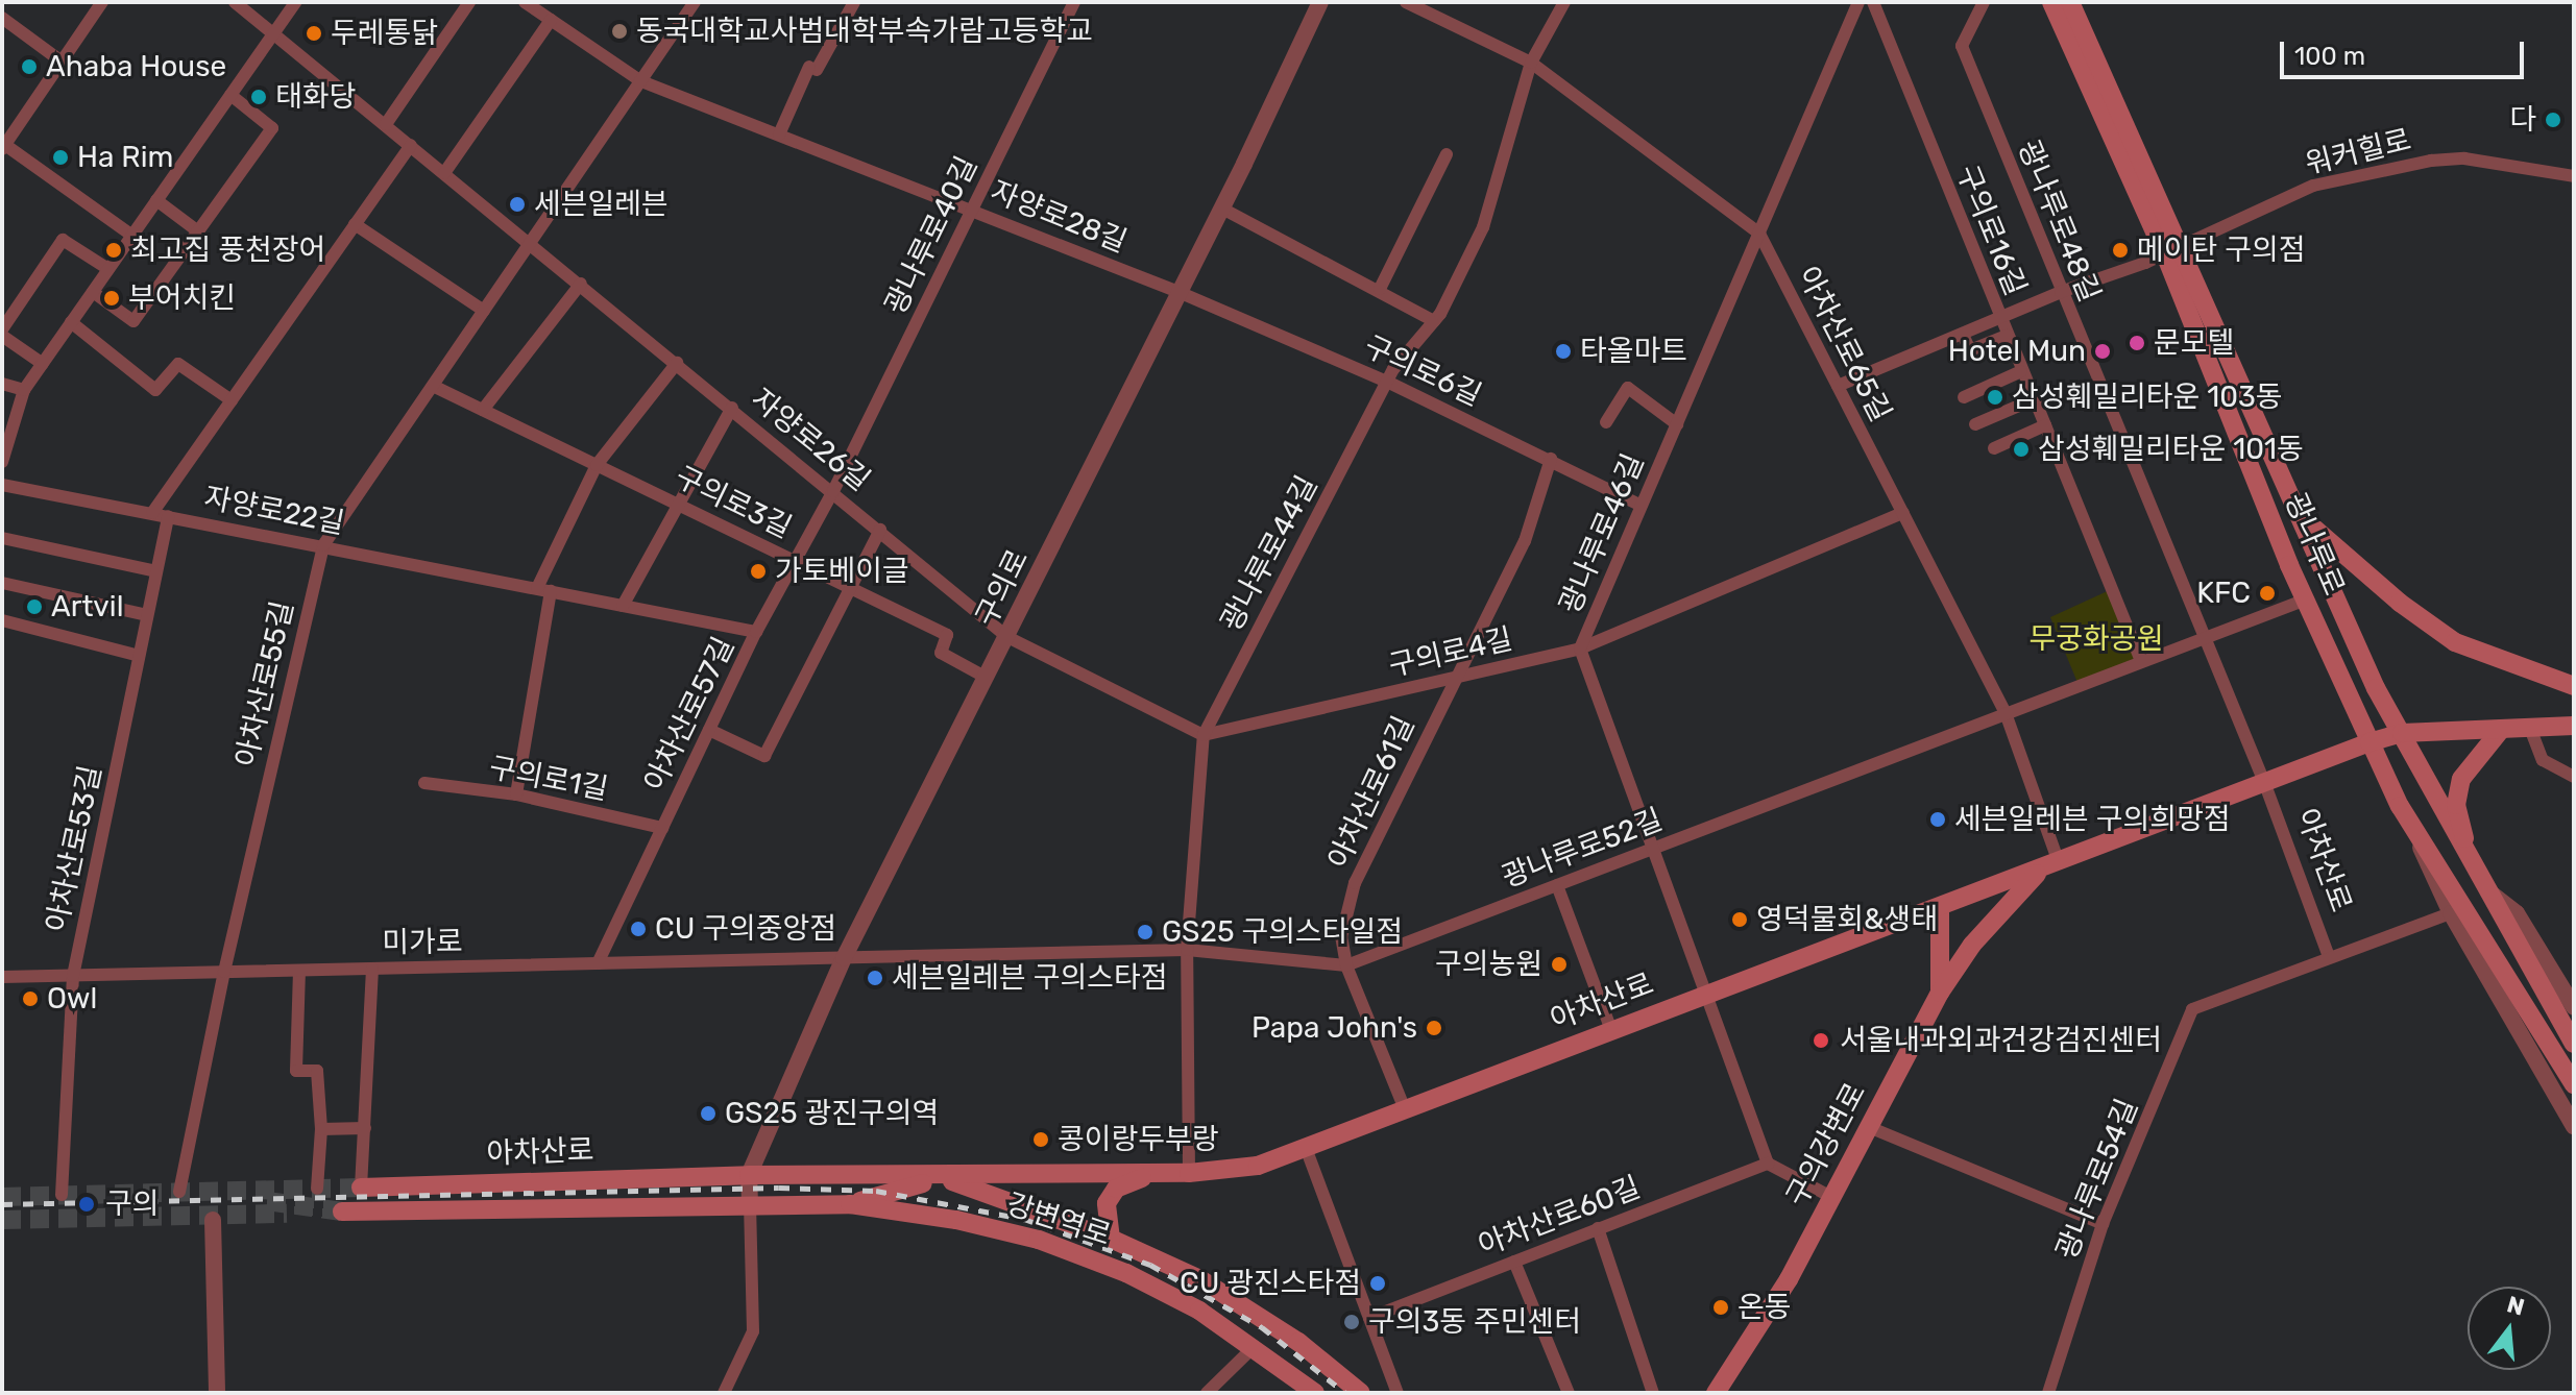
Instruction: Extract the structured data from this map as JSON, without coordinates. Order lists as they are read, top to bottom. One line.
{"streets":{"main road":["광나루로","아차산로","구의강변로","강변역로"],"street":["워커힐로","자양로28길","광나루로48길","구의로16길","광나루로40길","아차산로65길","구의로6길","자양로26길","구의로3길","자양로22길","광나루로46길","광나루로44길","구의로","구의로4길","아차산로55길","아차산로57길","구의로1길","아차산로61길","아차산로53길","광나루로52길","미가로","광나루로54길","아차산로60길"]},"crossings":[["워커힐로","광나루로48길"],["워커힐로","구의로16길"],["워커힐로","아차산로65길"],["워커힐로","광나루로"],["자양로28길","광나루로40길"],["자양로28길","구의로6길"],["자양로28길","구의로"],["자양로28길","아차산로55길"],["광나루로48길","광나루로52길"],["광나루로48길","아차산로"],["구의로16길","광나루로52길"],["광나루로40길","자양로26길"],["광나루로40길","아차산로57길"],["아차산로65길","광나루로46길"],["아차산로65길","광나루로44길"],["아차산로65길","구의로4길"],["아차산로65길","광나루로52길"],["아차산로65길","아차산로"],["구의로6길","광나루로46길"],["구의로6길","광나루로44길"],["구의로6길","구의로"],["구의로6길","아차산로61길"],["자양로26길","구의로"],["자양로26길","아차산로55길"],["자양로26길","아차산로57길"],["구의로3길","구의로"],["구의로3길","아차산로55길"],["구의로3길","아차산로57길"],["자양로22길","아차산로55길"],["자양로22길","아차산로57길"],["자양로22길","아차산로53길"],["광나루로46길","구의로4길"],["광나루로46길","광나루로52길"],["광나루로46길","아차산로"],["광나루로46길","아차산로60길"],["광나루로","광나루로52길"],["광나루로","아차산로"],["광나루로44길","구의로4길"],["광나루로44길","광나루로52길"],["광나루로44길","아차산로"],["구의로","광나루로52길"],["구의로","아차산로"],["구의로","미가로"],["구의로","강변역로"],["구의로4길","아차산로61길"],["아차산로55길","미가로"],["아차산로57길","구의로1길"],["아차산로57길","미가로"],["아차산로61길","광나루로52길"],["아차산로61길","아차산로"],["아차산로53길","미가로"],["광나루로52길","미가로"],["아차산로","미가로"],["아차산로","구의강변로"],["아차산로","광나루로54길"],["아차산로","강변역로"]],"parks":["무궁화공원"],"places":["동국대학교사범대학부속가람고등학교","두레통닭","Ahaba House","태화당","다","Ha Rim","세븐일레븐","최고집 풍천장어","메이탄 구의점","부어치킨","문모텔","타올마트","Hotel Mun","삼성훼밀리타운 103동","삼성훼밀리타운 101동","가토베이글","KFC","Artvil","세븐일레븐 구의희망점","영덕물회&생태","CU 구의중앙점","GS25 구의스타일점","구의농원","세븐일레븐 구의스타점","Owl","Papa John's","서울내과외과건강검진센터","GS25 광진구의역","콩이랑두부랑","구의","CU 광진스타점","온동","구의3동 주민센터"],"scale_bar":"100 m","north":"top"}
